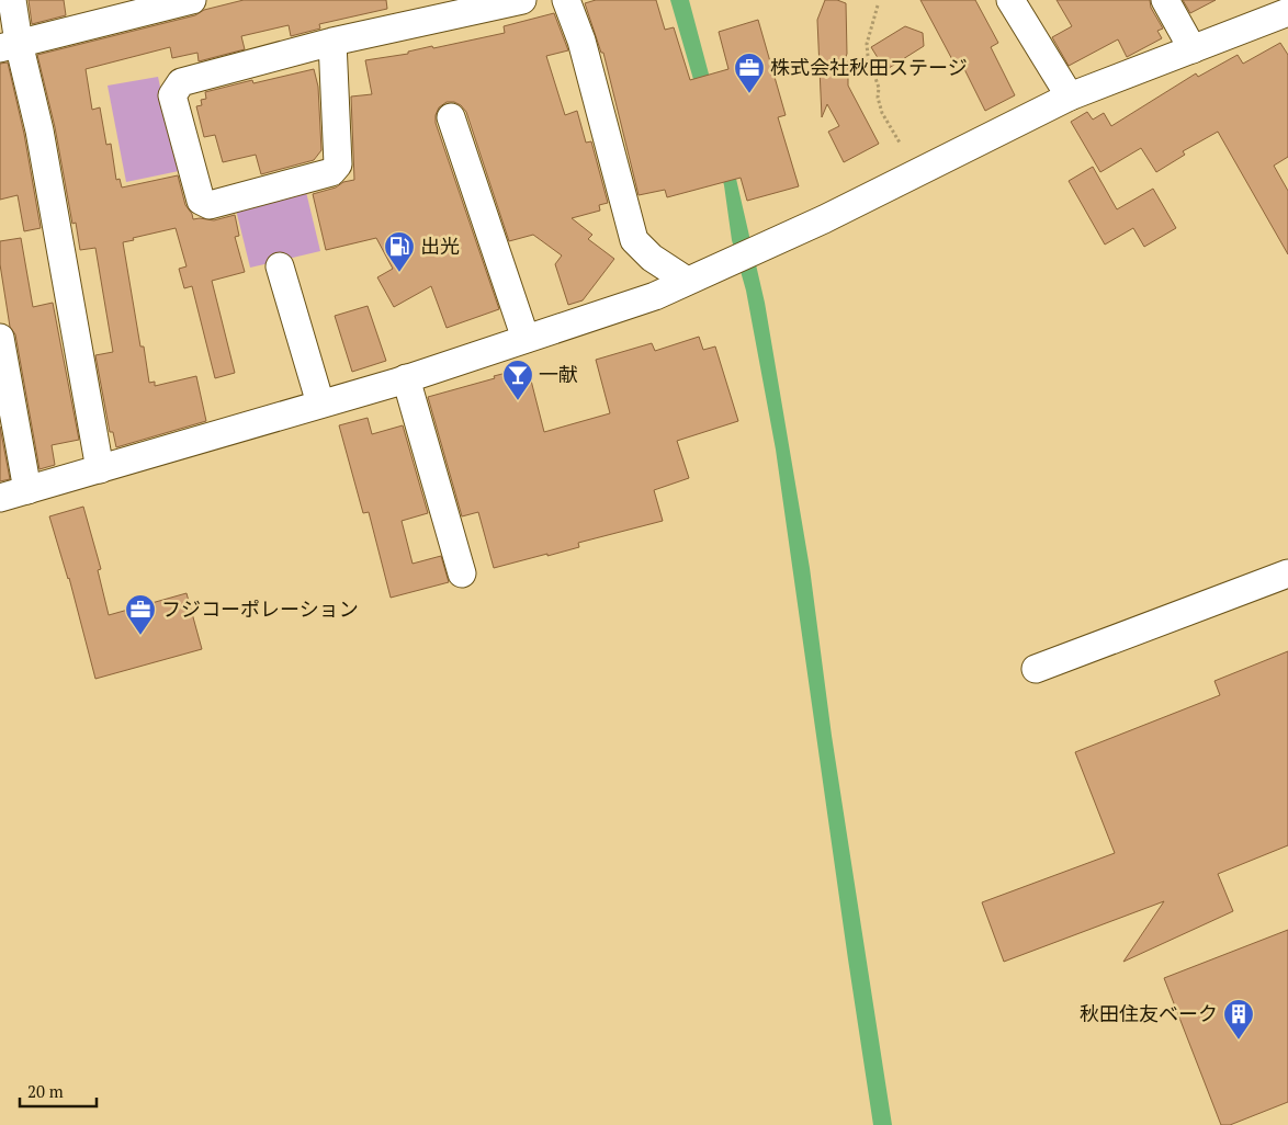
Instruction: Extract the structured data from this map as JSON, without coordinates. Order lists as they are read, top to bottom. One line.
{"places":{"office":["株式会社秋田ステージ","フジコーポレーション"],"fuel station":["出光"],"bar":["一献"],"building":["秋田住友ベーク"]},"scale_bar":"20 m"}
